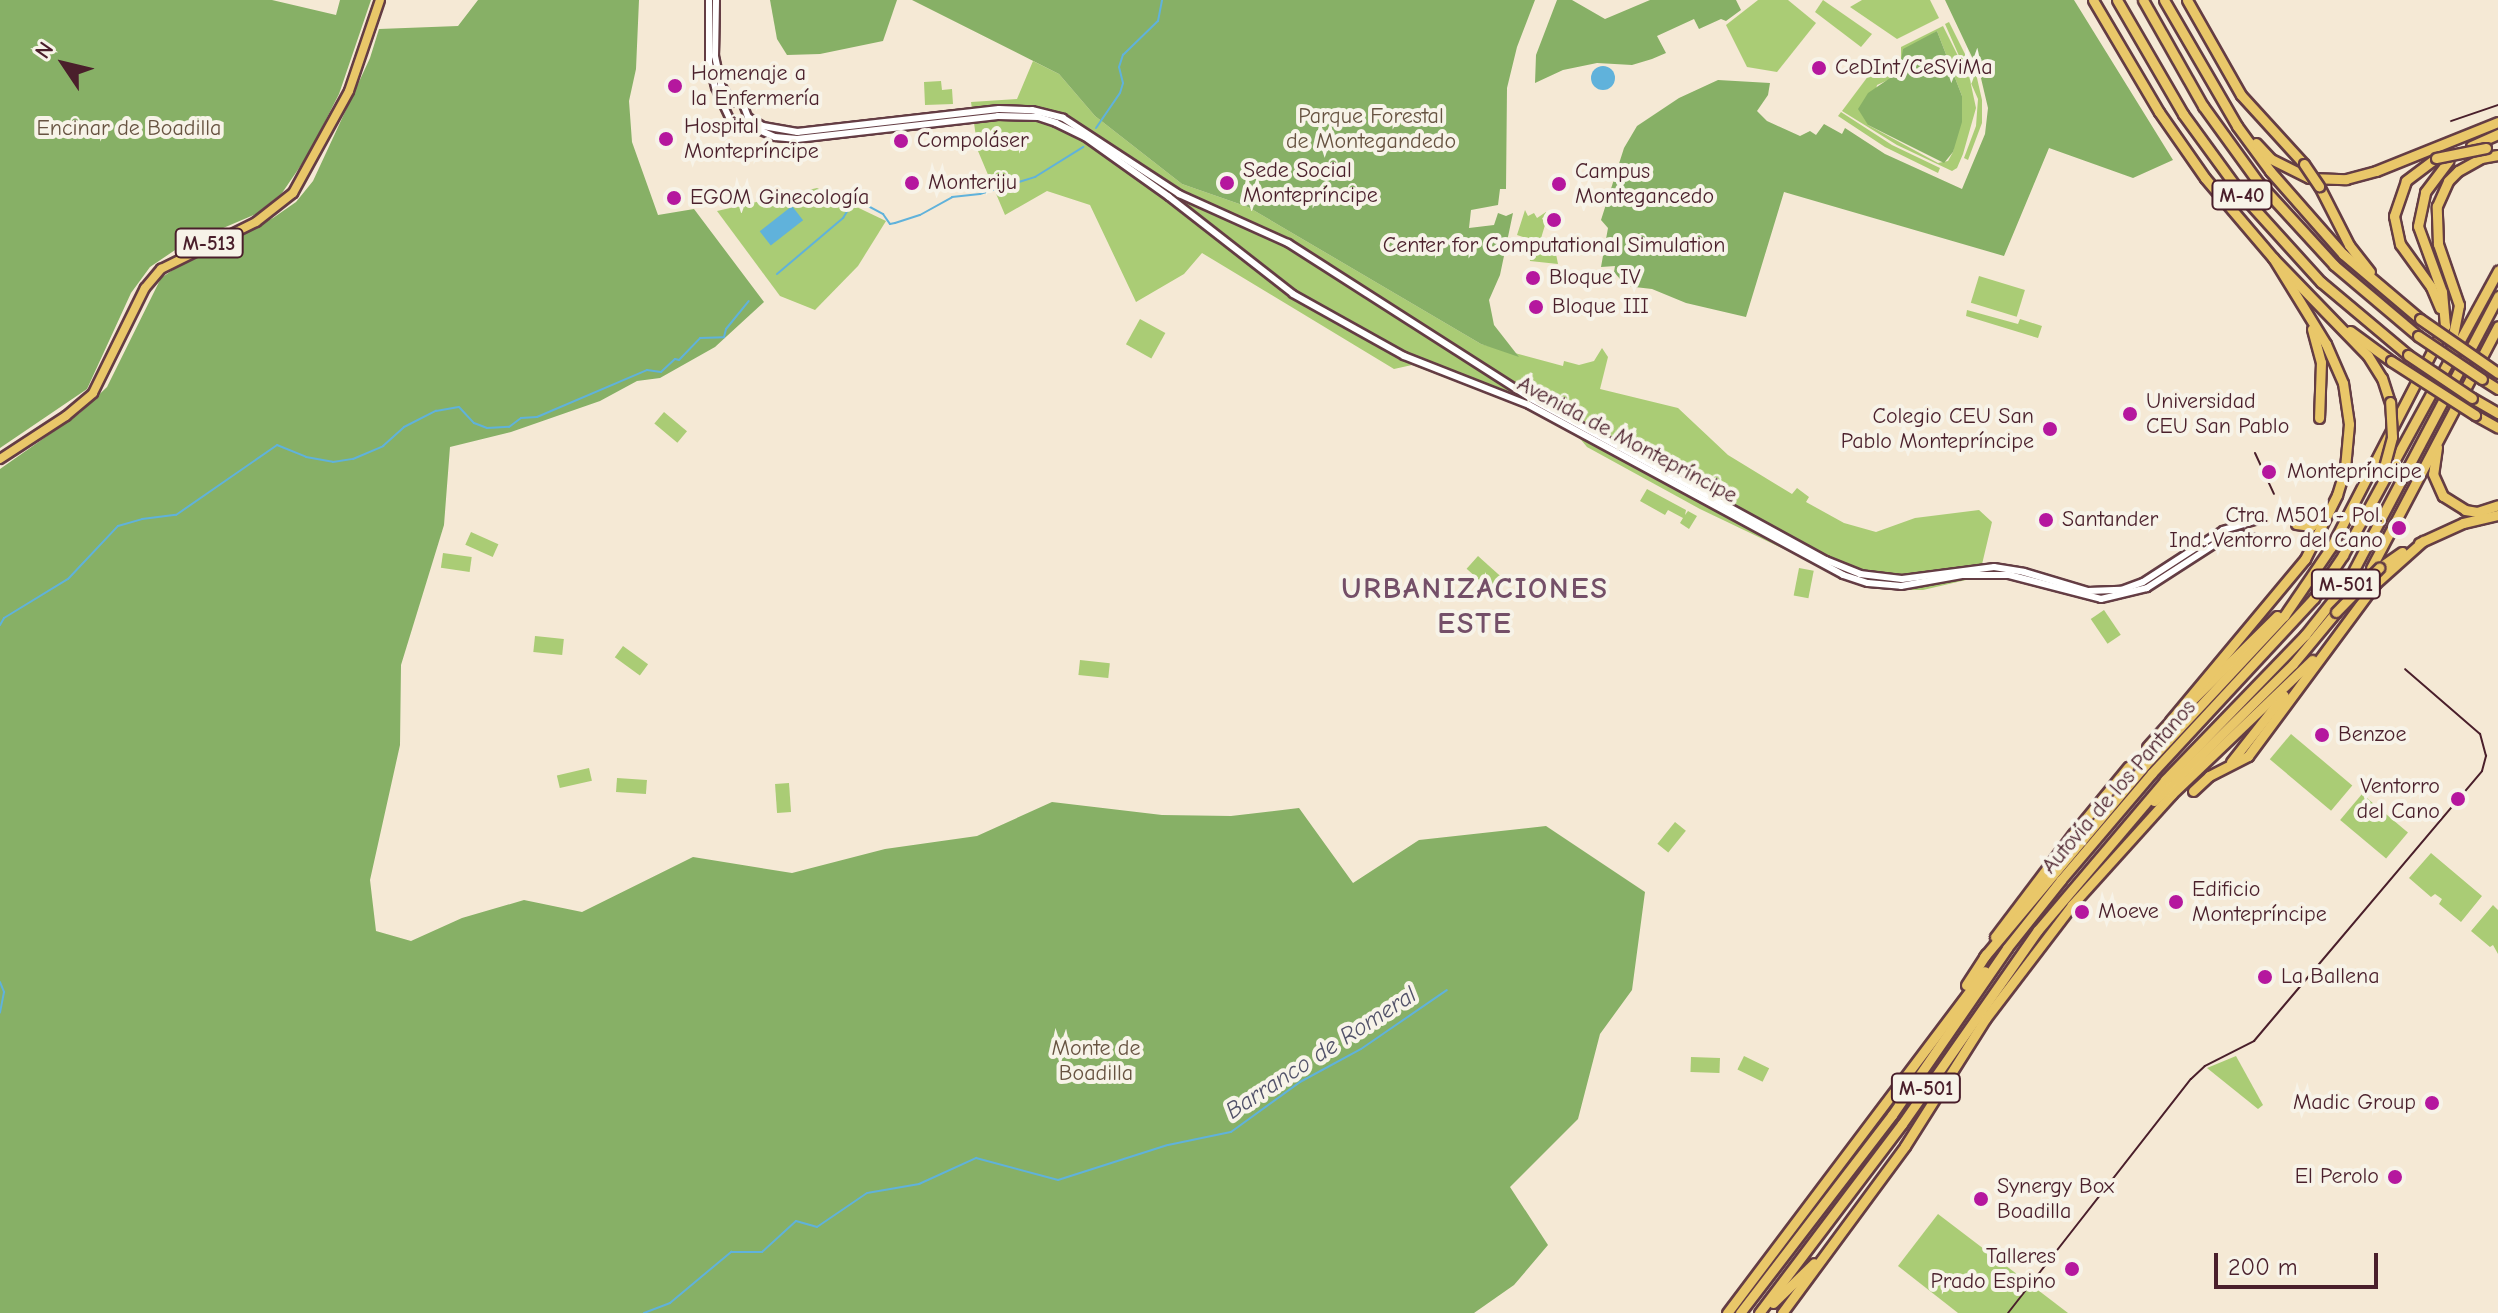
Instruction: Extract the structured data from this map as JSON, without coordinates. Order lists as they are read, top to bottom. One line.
{"streets":{"highway":["M-40","M-501","Autovía de los Pantanos"],"main road":["M-513"],"street":["Avenida de Montepríncipe"]},"districts":["URBANIZACIONES ESTE"],"water":["Barranco de Romeral"],"parks":["Parque Forestal de Montegandedo","Encinar de Boadilla","Monte de Boadilla"],"places":["CeDInt/CeSViMa","Homenaje a la Enfermería","Hospital Montepríncipe","Compoláser","Monteriju","Sede Social Montepríncipe","Campus Montegancedo","EGOM Ginecología","Center for Computational Simulation","Bloque IV","Bloque III","Universidad CEU San Pablo","Colegio CEU San Pablo Montepríncipe","Montepríncipe","Santander","Ctra. M501 - Pol. Ind. Ventorro del Cano","Benzoe","Ventorro del Cano","Edificio Montepríncipe","Moeve","La Ballena","Madic Group","El Perolo","Synergy Box Boadilla","Talleres Prado Espino"],"scale_bar":"200 m","north":"top left"}
